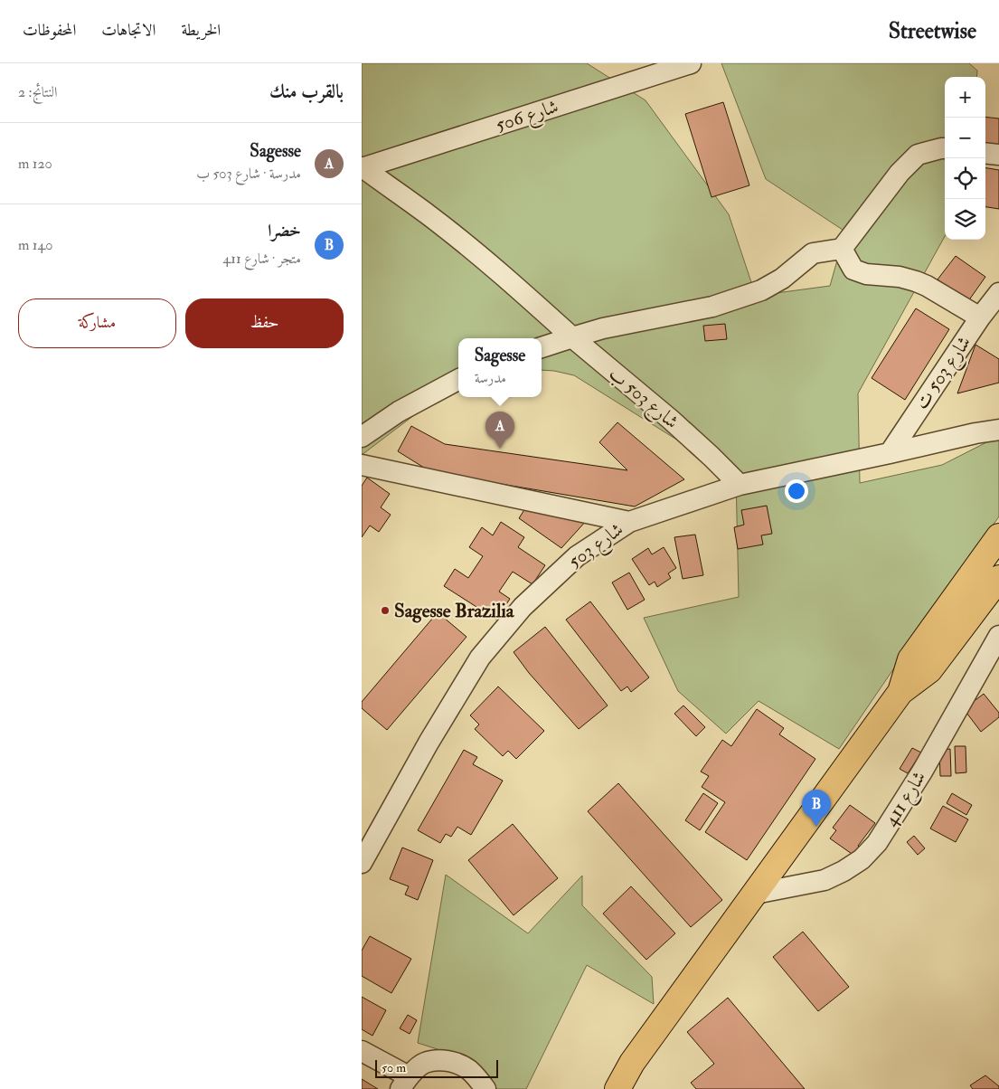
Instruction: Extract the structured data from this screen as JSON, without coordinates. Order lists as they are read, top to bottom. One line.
{"streets":{"street":["شارع 506","شارع 503 ت","شارع 503 ب","شارع 503","شارع 411"]},"crossings":[["شارع 506","شارع 503 ب"],["شارع 503 ت","شارع 503"],["شارع 503 ب","شارع 503"]],"places":["Sagesse Brazilia"],"scale_bar":"50 m","page":{"header":"Streetwise","nav":["الخريطة","الاتجاهات","المحفوظات"],"heading":["بالقرب منك","النتائج: 2"],"map_buttons":["+","−"],"list":[{"mark":"A","name":"Sagesse","note":"مدرسة · شارع 503 ب","value":"120 m"},{"mark":"B","name":"خضرا","note":"متجر · شارع 411","value":"140 m"}],"buttons":["حفظ","مشاركة"],"popup":["Sagesse","مدرسة"],"pins":["A","B"],"scale":"50 m"}}
